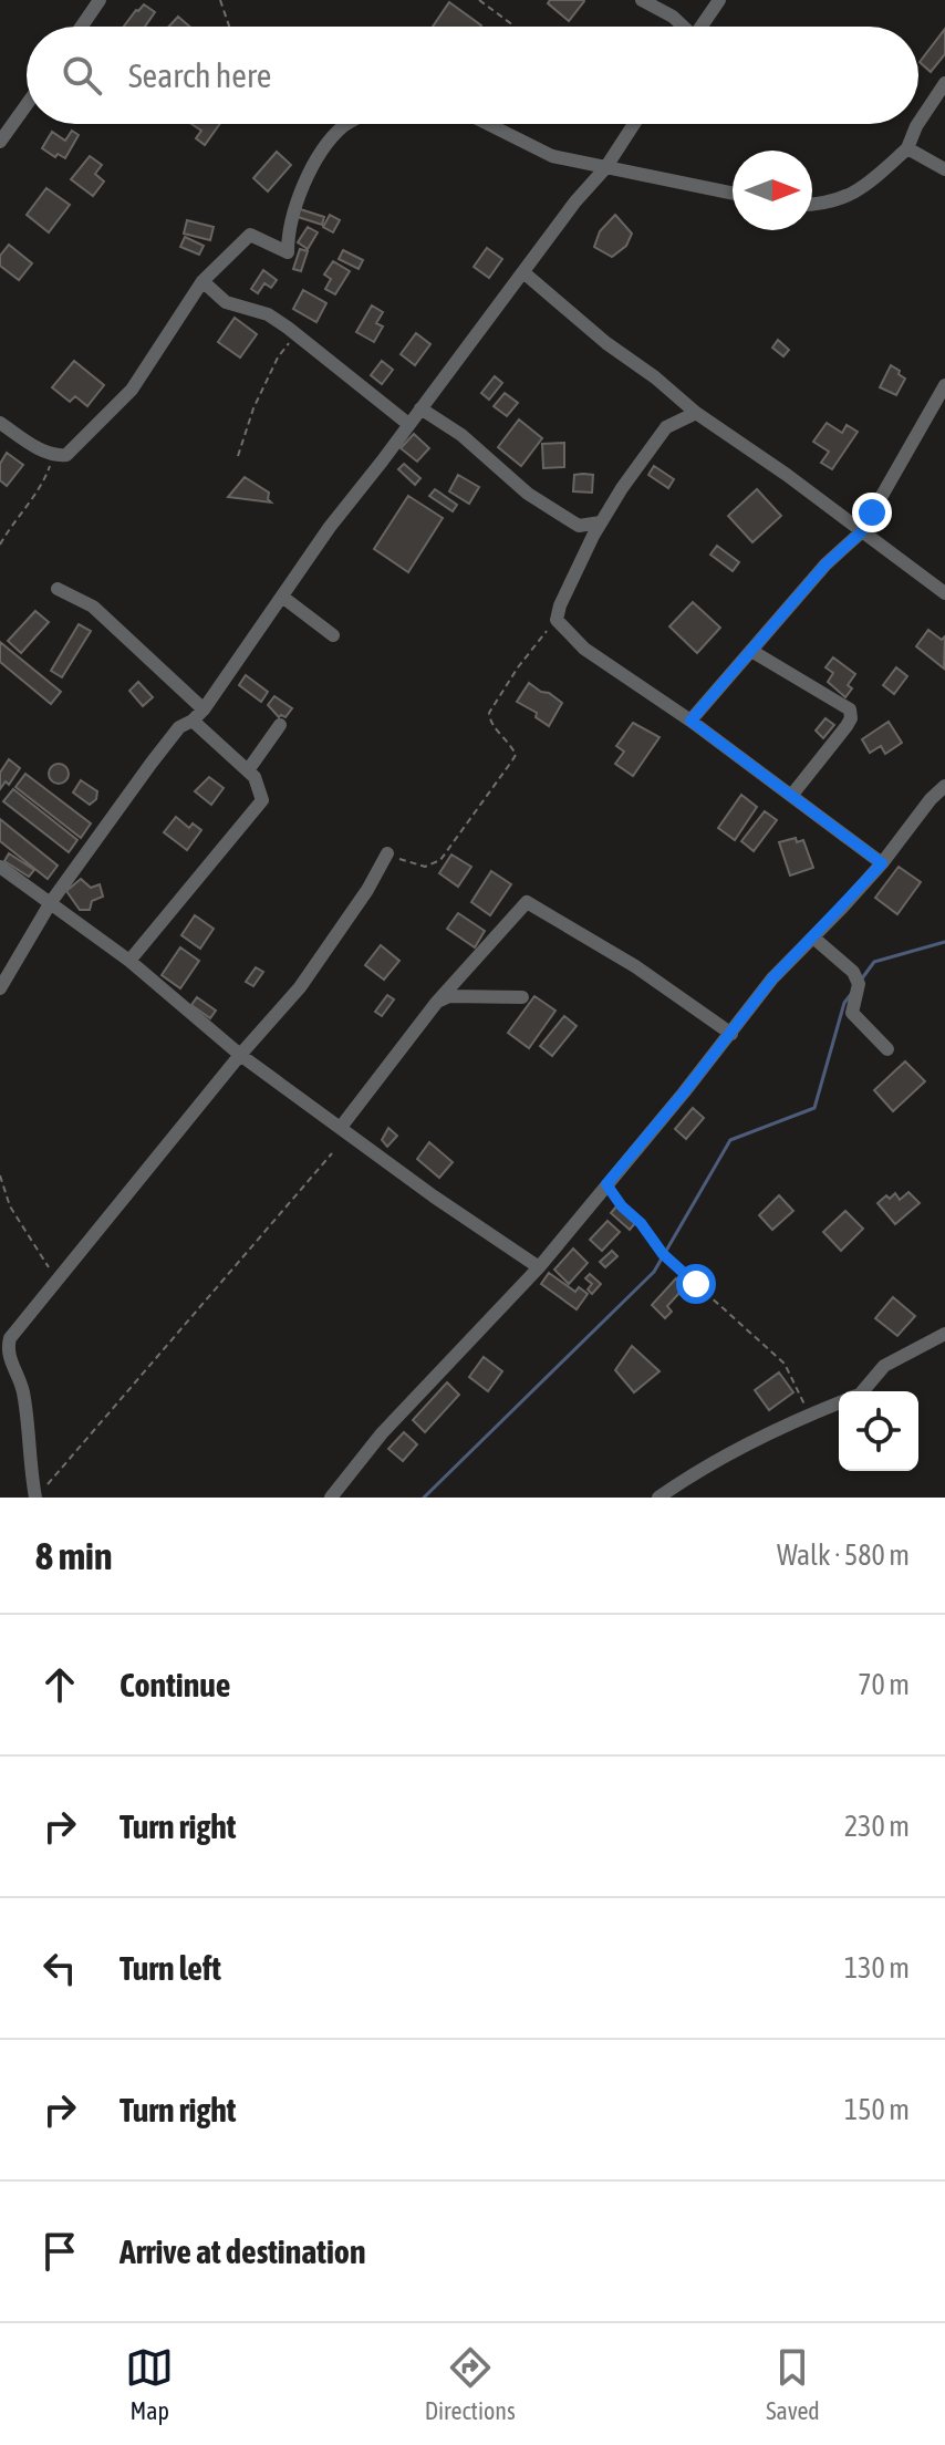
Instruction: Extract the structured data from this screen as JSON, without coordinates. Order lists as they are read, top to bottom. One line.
{"north":"right","page":{"search":"Search here","heading":["8 min","Walk · 580 m"],"list":[["Continue","70 m"],["Turn right","230 m"],["Turn left","130 m"],["Turn right","150 m"],"Arrive at destination"],"nav":["Map","Directions","Saved"]}}
